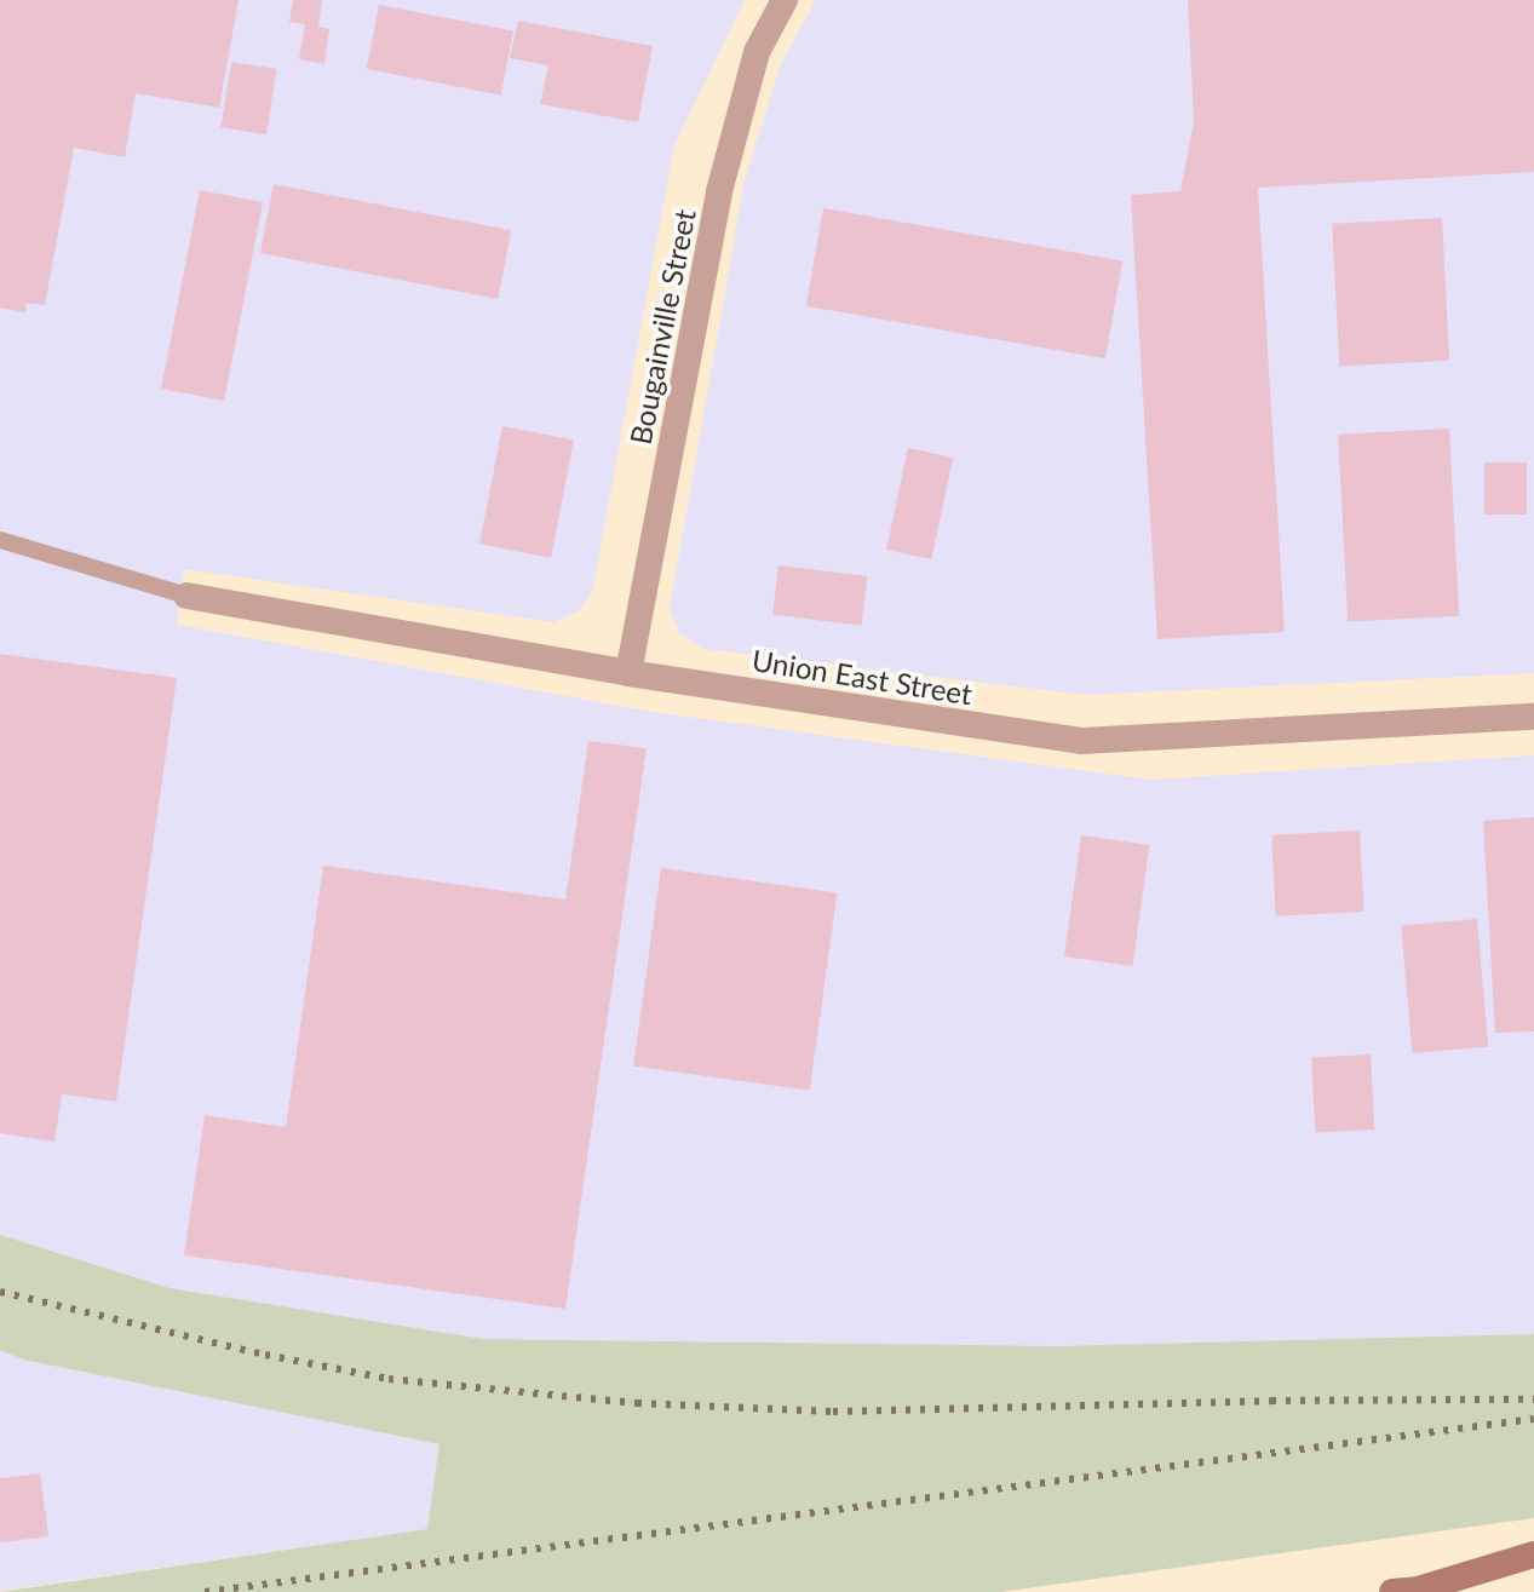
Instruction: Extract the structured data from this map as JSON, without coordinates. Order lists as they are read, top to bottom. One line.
{"streets":{"street":["Bougainville Street","Union East Street"]},"crossings":[["Bougainville Street","Union East Street"]]}
